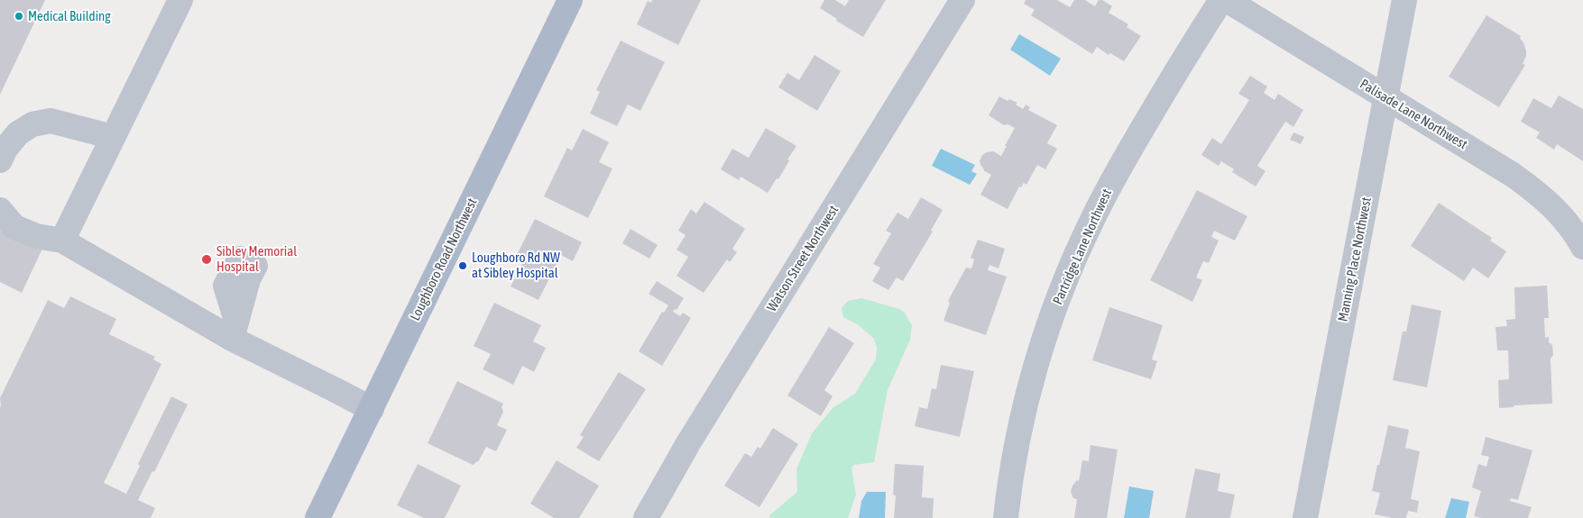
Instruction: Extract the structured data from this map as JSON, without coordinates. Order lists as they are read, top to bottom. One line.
{"streets":{"main road":["Loughboro Road Northwest"],"street":["Palisade Lane Northwest","Partridge Lane Northwest","Watson Street Northwest","Manning Place Northwest"]},"crossings":[["Palisade Lane Northwest","Manning Place Northwest"]],"places":["Medical Building","Sibley Memorial Hospital","Loughboro Rd NW at Sibley Hospital"]}
